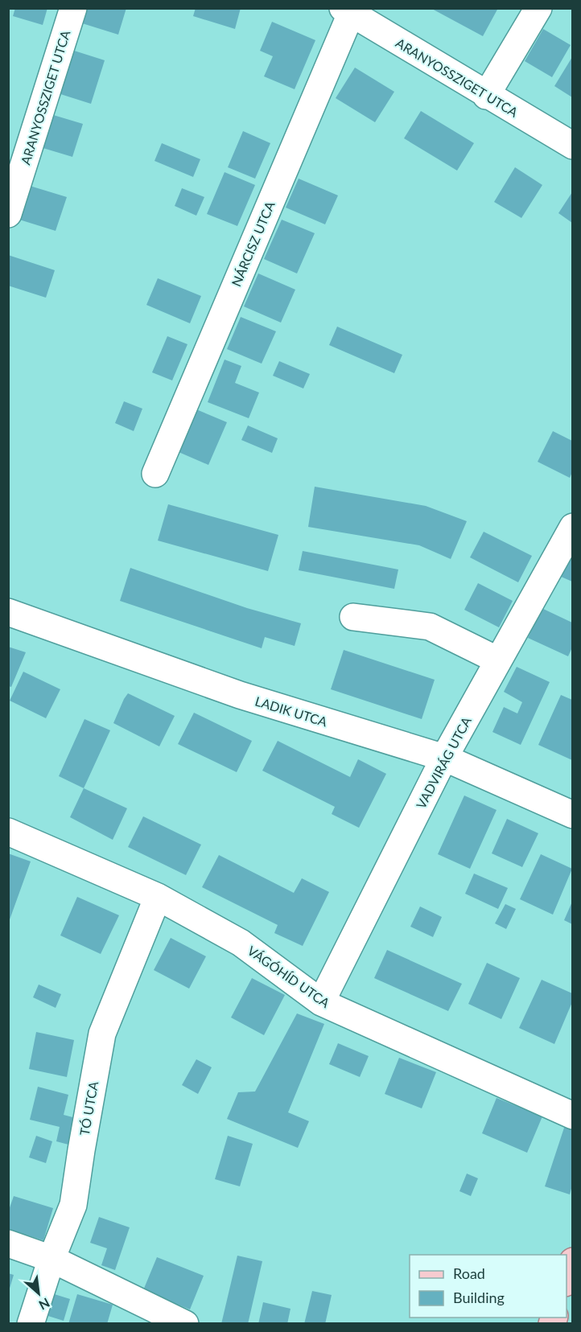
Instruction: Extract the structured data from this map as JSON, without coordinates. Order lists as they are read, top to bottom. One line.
{"streets":{"street":["ARANYOSSZIGET UTCA","NÁRCISZ UTCA","LADIK UTCA","VADVIRÁG UTCA","VÁGÓHÍD UTCA","TÓ UTCA"]},"crossings":[["ARANYOSSZIGET UTCA","NÁRCISZ UTCA"],["LADIK UTCA","VADVIRÁG UTCA"],["VADVIRÁG UTCA","VÁGÓHÍD UTCA"],["VÁGÓHÍD UTCA","TÓ UTCA"]],"legend":["Road","Building"],"north":"bottom right"}
